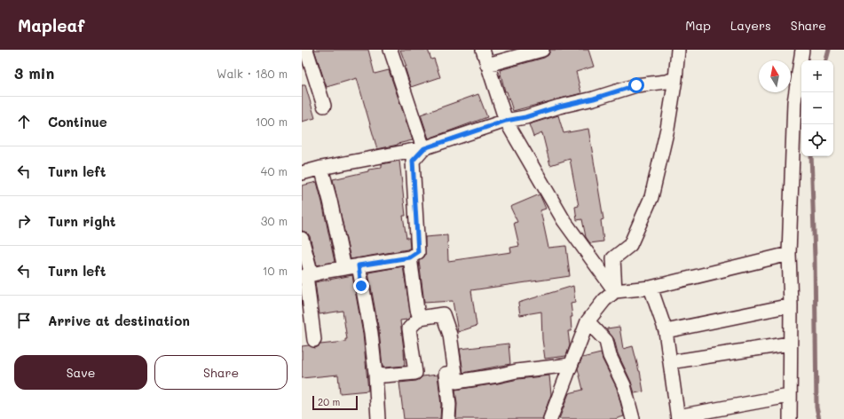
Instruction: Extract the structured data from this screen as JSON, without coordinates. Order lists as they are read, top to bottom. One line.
{"scale_bar":"20 m","north":"top","page":{"header":"Mapleaf","nav":["Map","Layers","Share"],"heading":["3 min","Walk · 180 m"],"map_buttons":["+","−"],"list":[["Continue","100 m"],["Turn left","40 m"],["Turn right","30 m"],["Turn left","10 m"],"Arrive at destination"],"buttons":["Save","Share"],"scale":"20 m"}}
